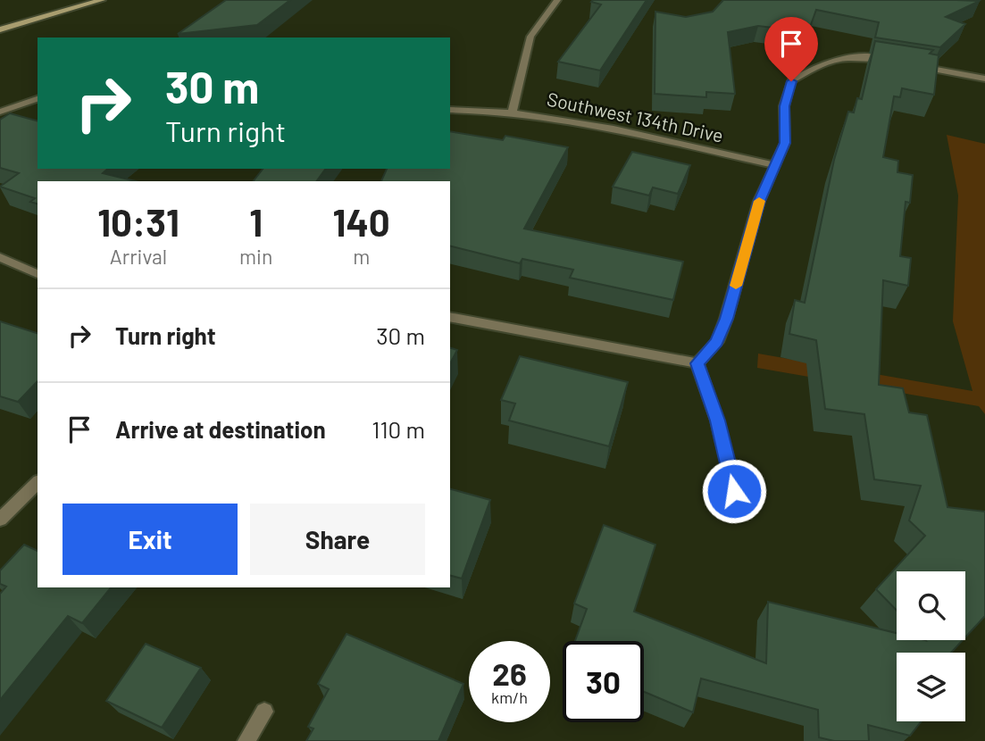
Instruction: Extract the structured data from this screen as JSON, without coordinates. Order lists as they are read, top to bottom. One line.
{"streets":{"street":["Southwest 134th Drive"]},"page":{"turn":["30 m","Turn right"],"eta":["10:31","Arrival","1","min","140","m"],"list":[{"name":"Turn right","value":"30 m"},{"name":"Arrive at destination","value":"110 m"}],"buttons":["Exit","Share"],"speed":"26 km/h","limit":"30"}}
